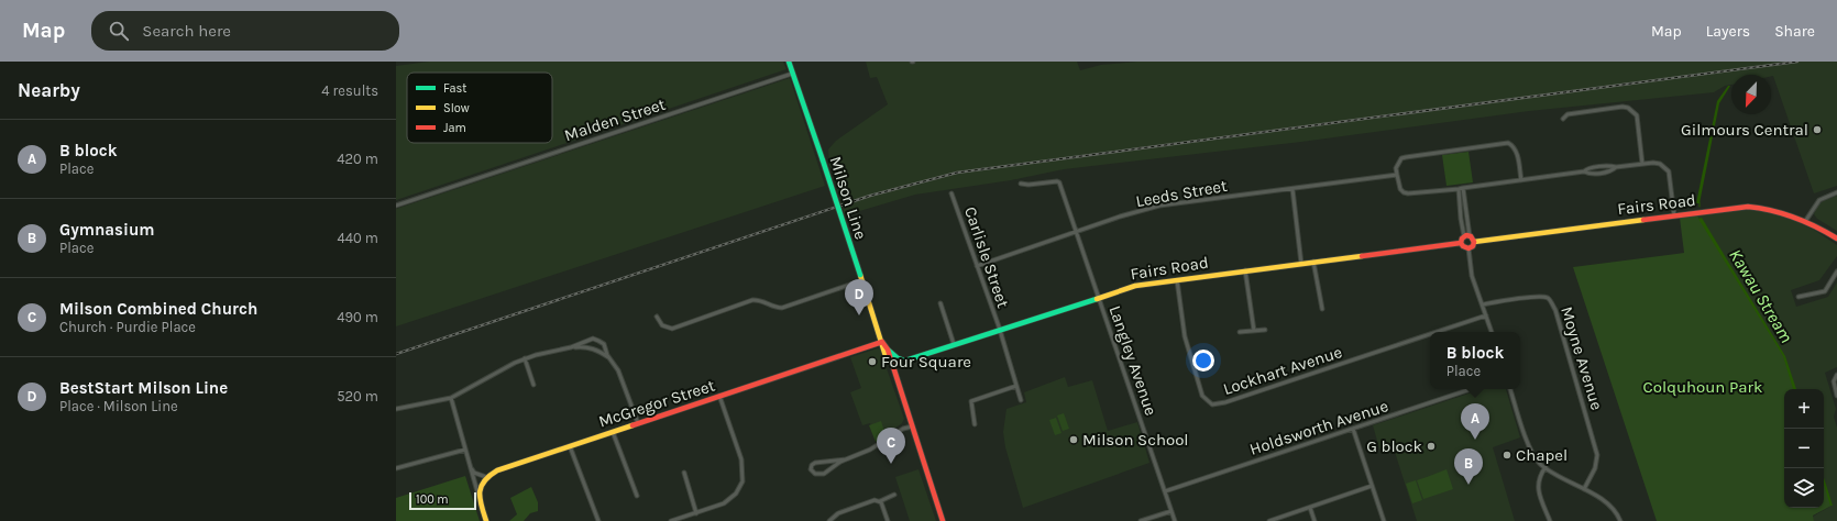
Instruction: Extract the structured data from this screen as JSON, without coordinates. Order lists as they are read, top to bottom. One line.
{"streets":{"street":["Malden Street","Leeds Street","Milson Line","Fairs Road","Carlisle Street","Moyne Avenue","Langley Avenue","Lockhart Avenue","McGregor Street","Holdsworth Avenue"]},"crossings":[["Malden Street","Milson Line"],["Leeds Street","Carlisle Street"],["Leeds Street","Langley Avenue"],["Milson Line","Fairs Road"],["Milson Line","McGregor Street"],["Fairs Road","Carlisle Street"],["Fairs Road","Langley Avenue"],["Fairs Road","Lockhart Avenue"],["Langley Avenue","Holdsworth Avenue"]],"water":["Kawau Stream"],"parks":["Colquhoun Park"],"places":["Gilmours Central","Four Square","Milson School","G block","Chapel"],"legend":["Fast","Slow","Jam"],"scale_bar":"100 m","north":"bottom left","page":{"header":"Map","search":"Search here","nav":["Map","Layers","Share"],"heading":["Nearby","4 results"],"list":[{"mark":"A","name":"B block","note":"Place","value":"420 m"},{"mark":"B","name":"Gymnasium","note":"Place","value":"440 m"},{"mark":"C","name":"Milson Combined Church","note":"Church · Purdie Place","value":"490 m"},{"mark":"D","name":"BestStart Milson Line","note":"Place · Milson Line","value":"520 m"}],"pins":["D","A","C","B"],"popup":["B block","Place"],"map_buttons":["+","−"],"scale":"100 m"}}
